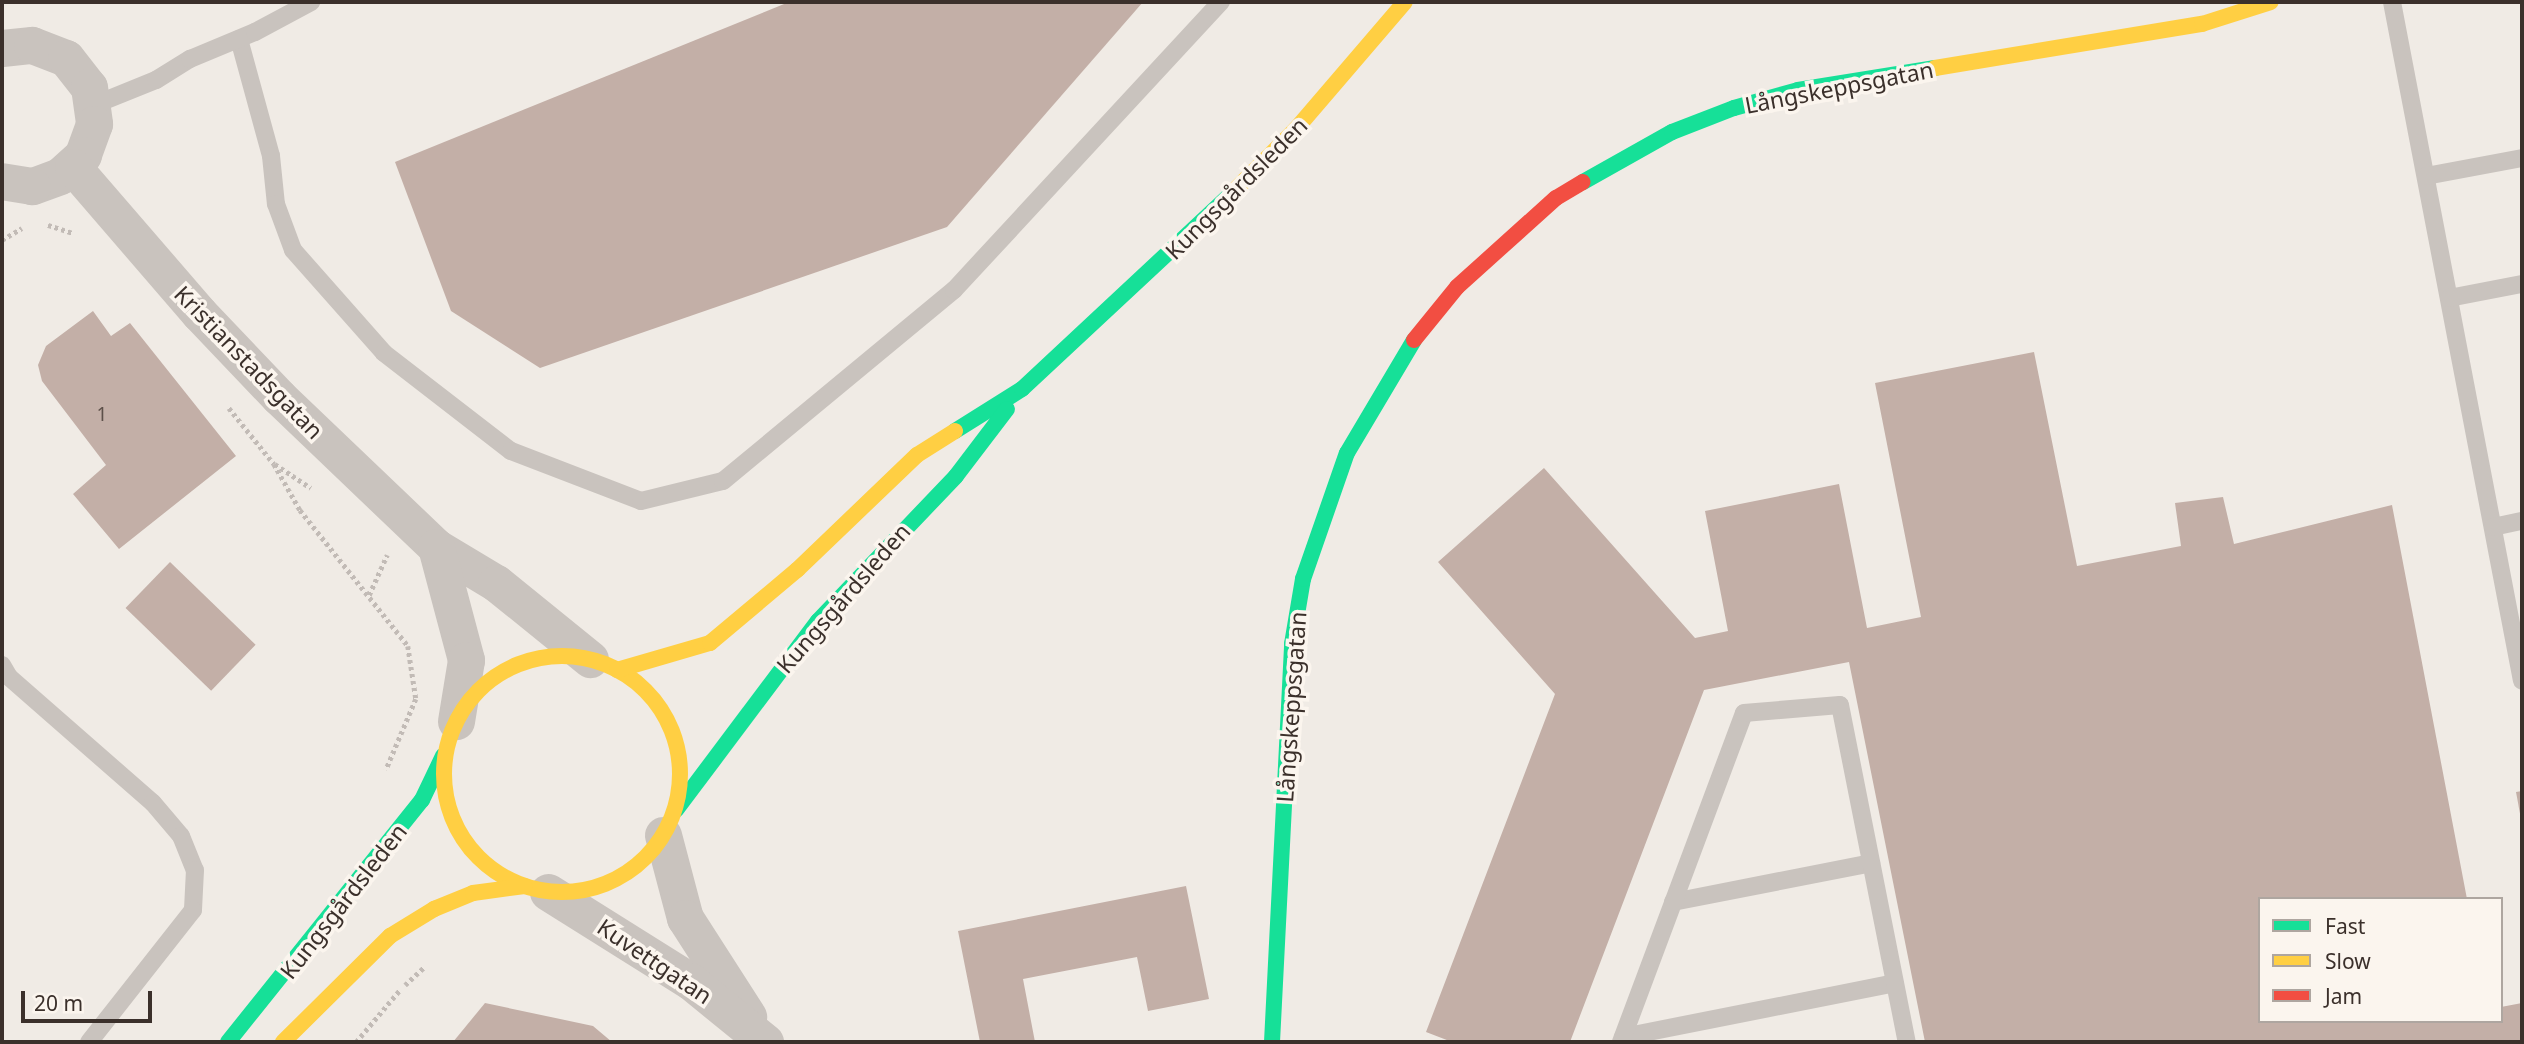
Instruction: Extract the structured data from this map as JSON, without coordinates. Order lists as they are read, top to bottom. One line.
{"streets":{"main road":["Långskeppsgatan","Kungsgårdsleden"],"street":["Kristianstadsgatan","Kuvettgatan"]},"crossings":[["Kungsgårdsleden","Kristianstadsgatan"],["Kungsgårdsleden","Kuvettgatan"],["Kristianstadsgatan","Kuvettgatan"]],"house_numbers":["1"],"legend":["Fast","Slow","Jam"],"scale_bar":"20 m"}
